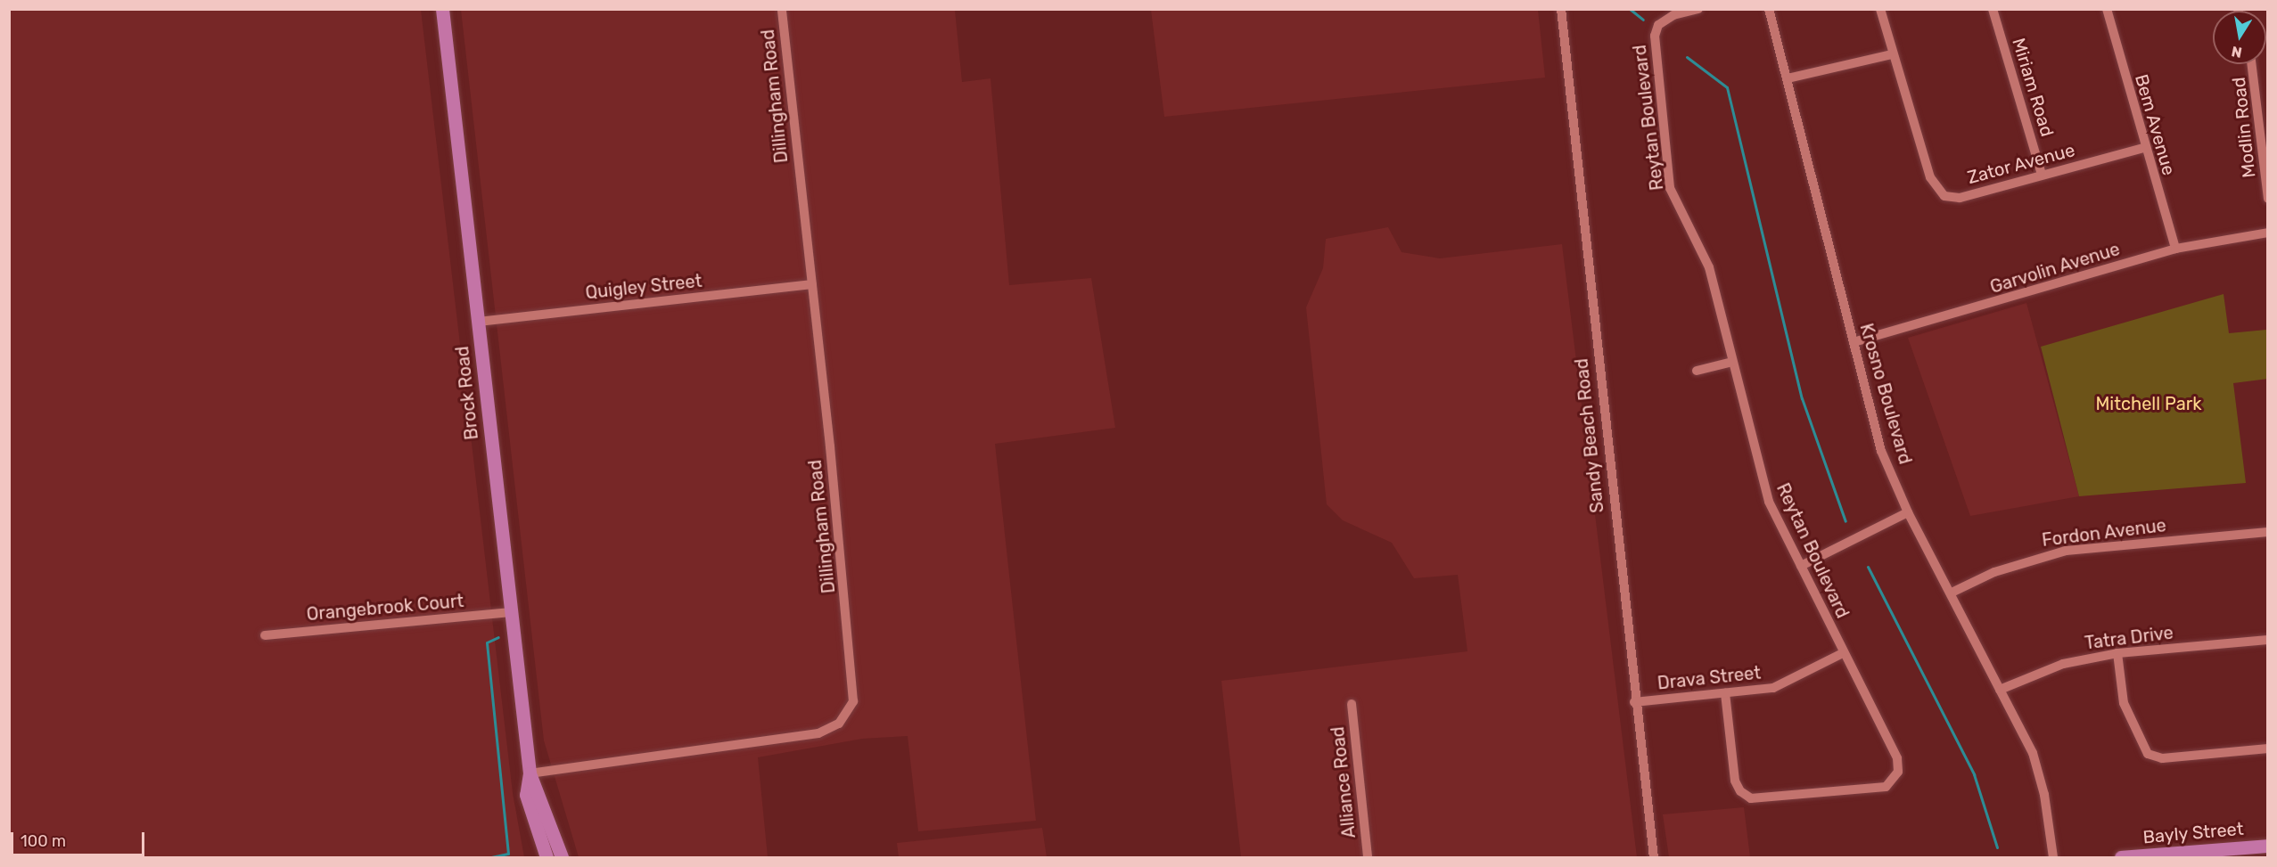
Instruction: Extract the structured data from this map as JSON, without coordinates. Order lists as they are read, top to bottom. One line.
{"streets":{"main road":["Brock Road","Bayly Street"],"street":["Miriam Road","Dillingham Road","Reytan Boulevard","Bem Avenue","Modlin Road","Zator Avenue","Garvolin Avenue","Quigley Street","Krosno Boulevard","Sandy Beach Road","Fordon Avenue","Orangebrook Court","Tatra Drive","Drava Street","Alliance Road"]},"crossings":[["Miriam Road","Zator Avenue"],["Dillingham Road","Quigley Street"],["Dillingham Road","Brock Road"],["Reytan Boulevard","Drava Street"],["Bem Avenue","Zator Avenue"],["Bem Avenue","Garvolin Avenue"],["Garvolin Avenue","Krosno Boulevard"],["Quigley Street","Brock Road"],["Brock Road","Orangebrook Court"],["Krosno Boulevard","Fordon Avenue"],["Krosno Boulevard","Tatra Drive"],["Sandy Beach Road","Drava Street"]],"parks":["Mitchell Park"],"scale_bar":"100 m","north":"bottom"}
